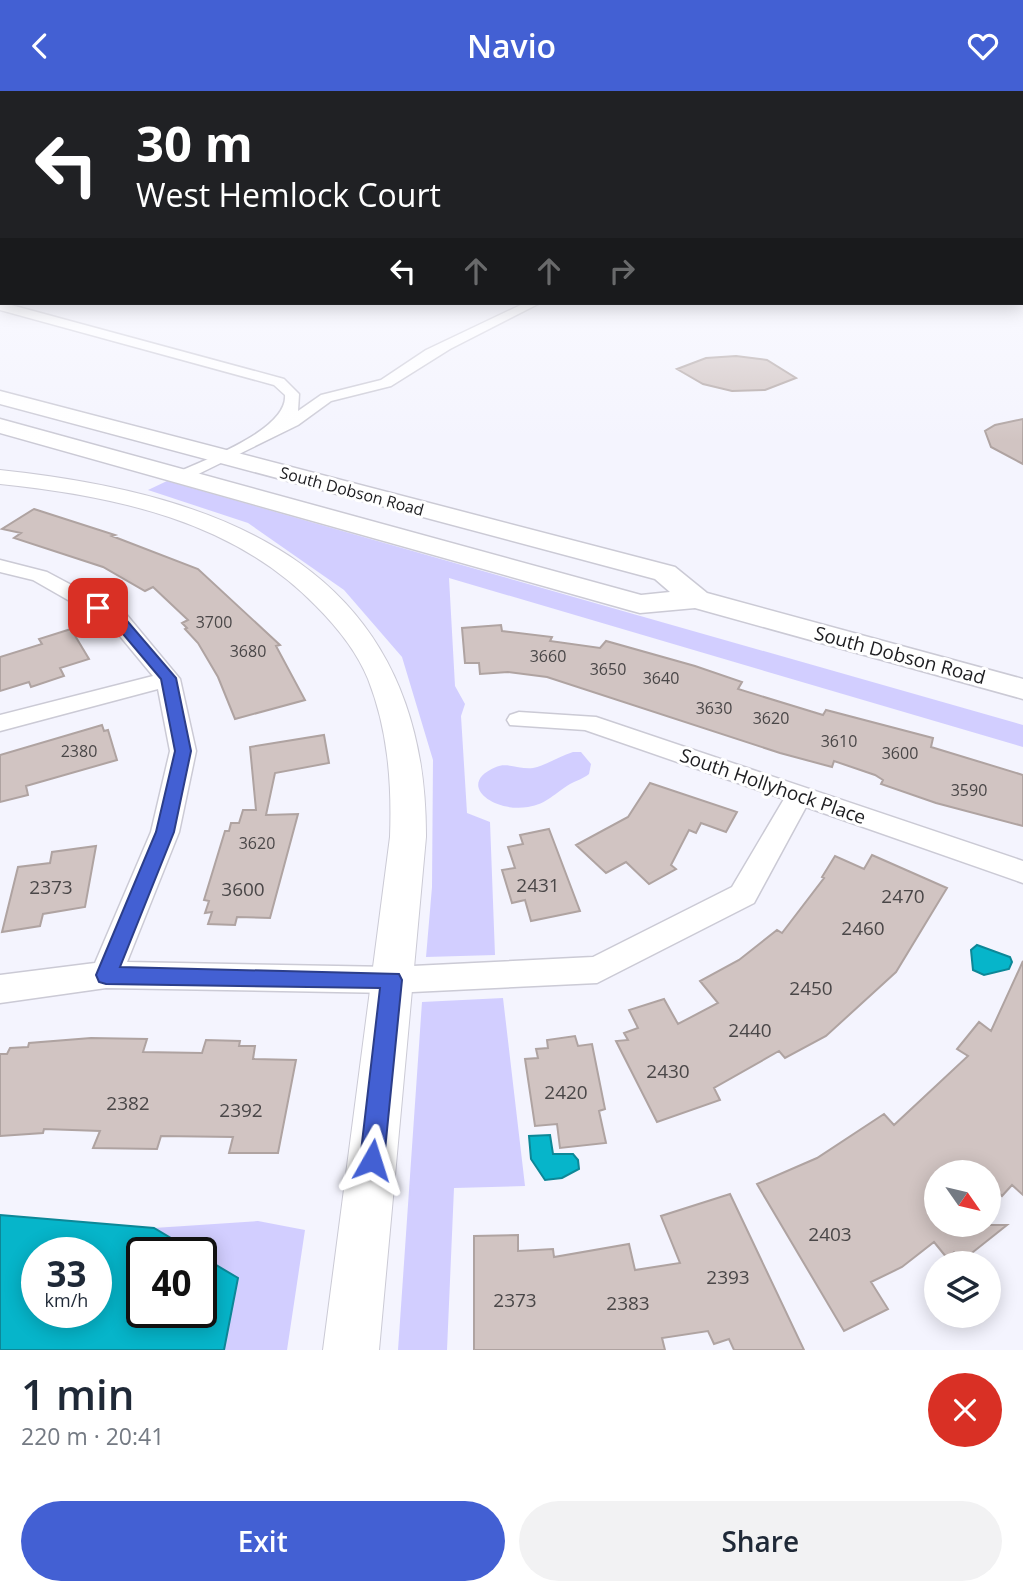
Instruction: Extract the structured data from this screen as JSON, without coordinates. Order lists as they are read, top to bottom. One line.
{"streets":{"main road":["South Dobson Road"],"street":["South Hollyhock Place"]},"house_numbers":["3700","3680","3660","3650","3640","3630","3620","3610","2380","3600","3590","3620","2431","2373","3600","2470","2460","2450","2440","2430","2420","2382","2392","2403","2393","2373","2383"],"north":"bottom right","page":{"header":"Navio","turn":["30 m","West Hemlock Court"],"speed":"33 km/h","limit":"40","heading":["1 min","220 m · 20:41"],"buttons":["Exit","Share"]}}
